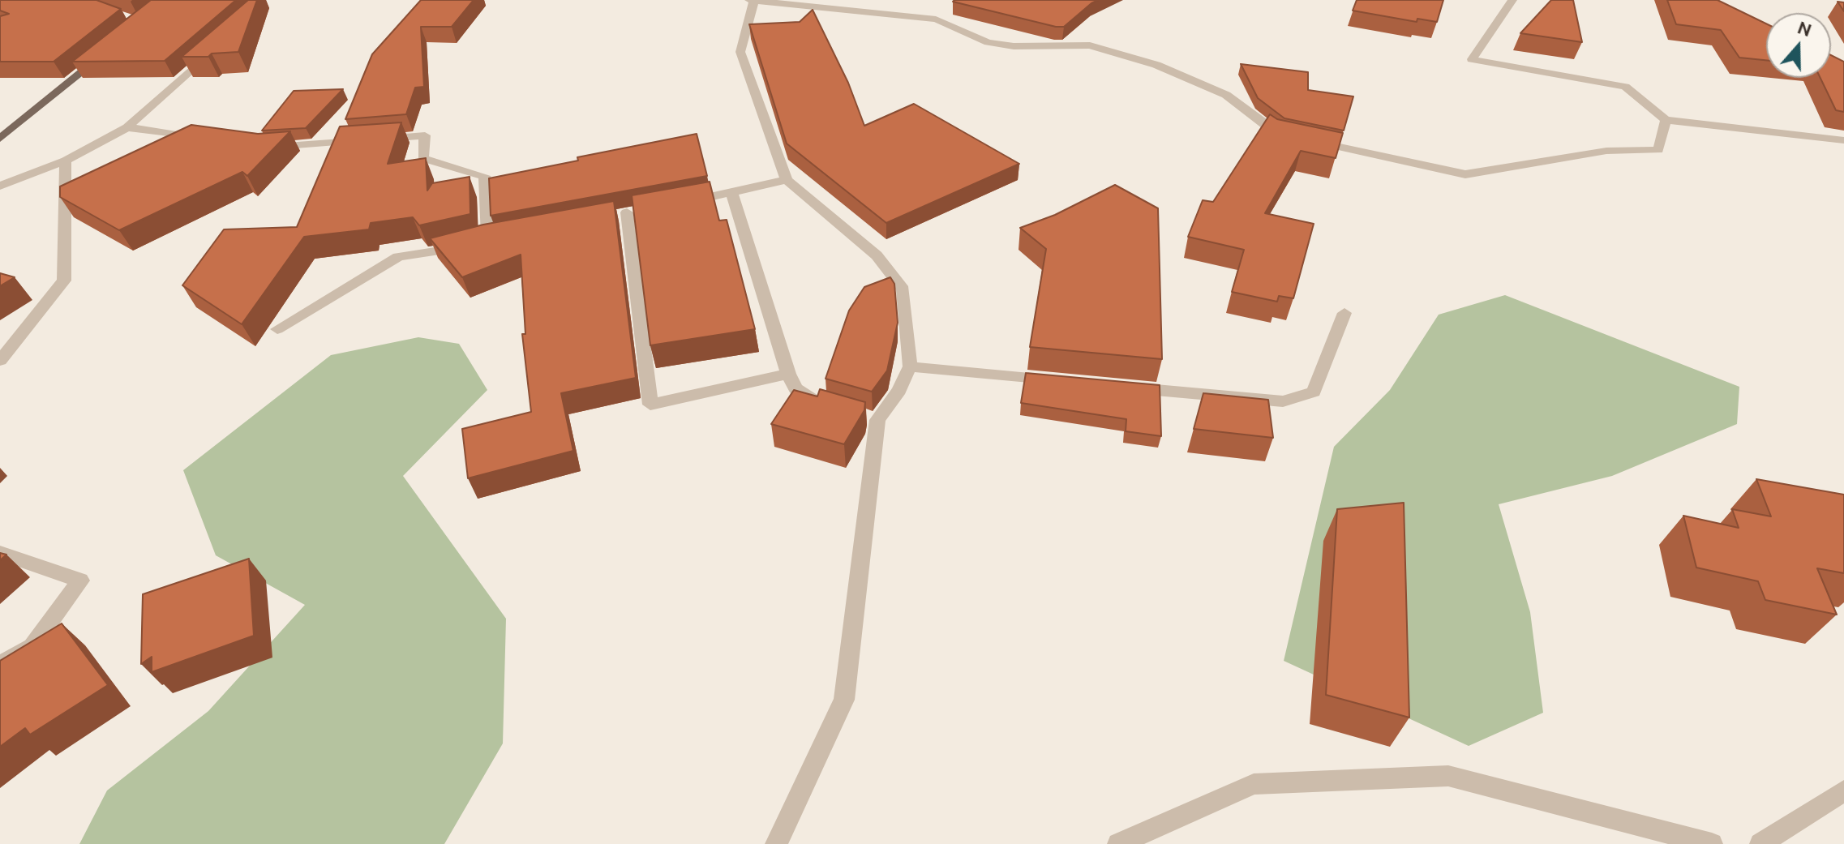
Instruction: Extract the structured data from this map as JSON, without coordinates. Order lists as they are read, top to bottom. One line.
{"north":"top"}
